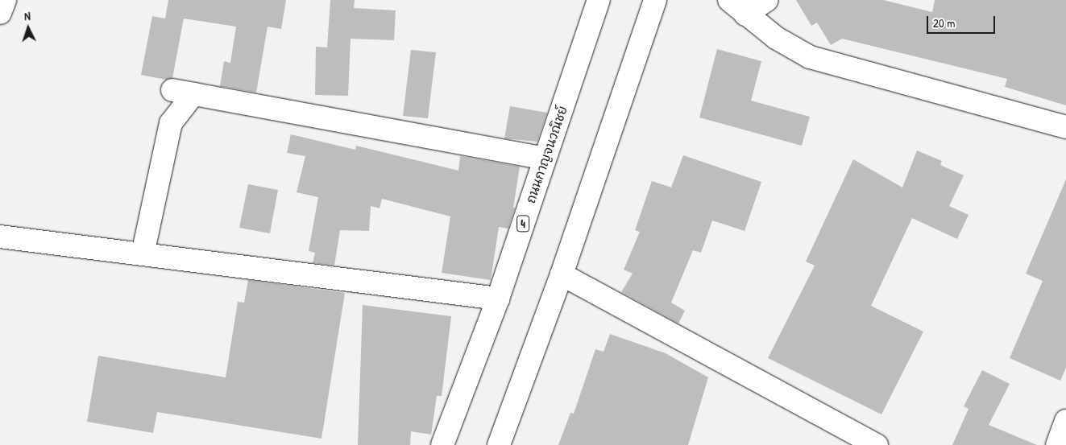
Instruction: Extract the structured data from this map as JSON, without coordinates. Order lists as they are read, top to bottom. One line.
{"streets":{"main road":["ถนนกาญจนวณิชย์","4"]},"scale_bar":"20 m","north":"top"}
